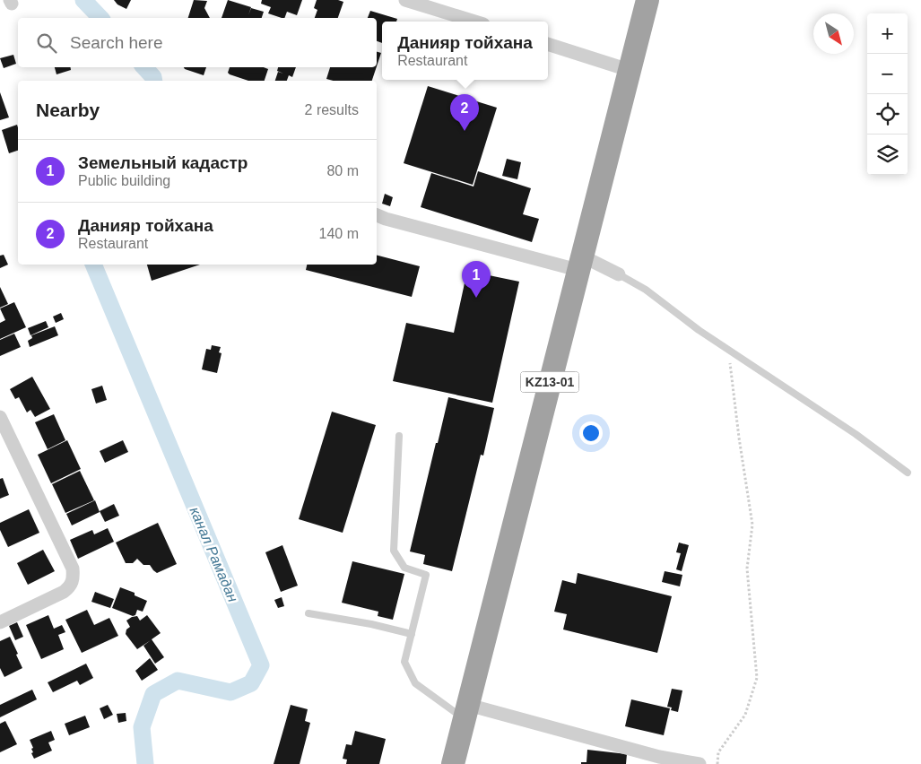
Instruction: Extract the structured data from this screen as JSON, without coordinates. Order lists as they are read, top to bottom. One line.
{"streets":{"highway":["KZ13-01"]},"water":["канал Рамадан"],"north":"bottom right","page":{"map_buttons":["+","−"],"search":"Search here","popup":["Данияр тойхана","Restaurant"],"heading":["Nearby","2 results"],"pins":["2","1"],"list":[{"mark":"1","name":"Земельный кадастр","note":"Public building","value":"80 m"},{"mark":"2","name":"Данияр тойхана","note":"Restaurant","value":"140 m"}]}}
